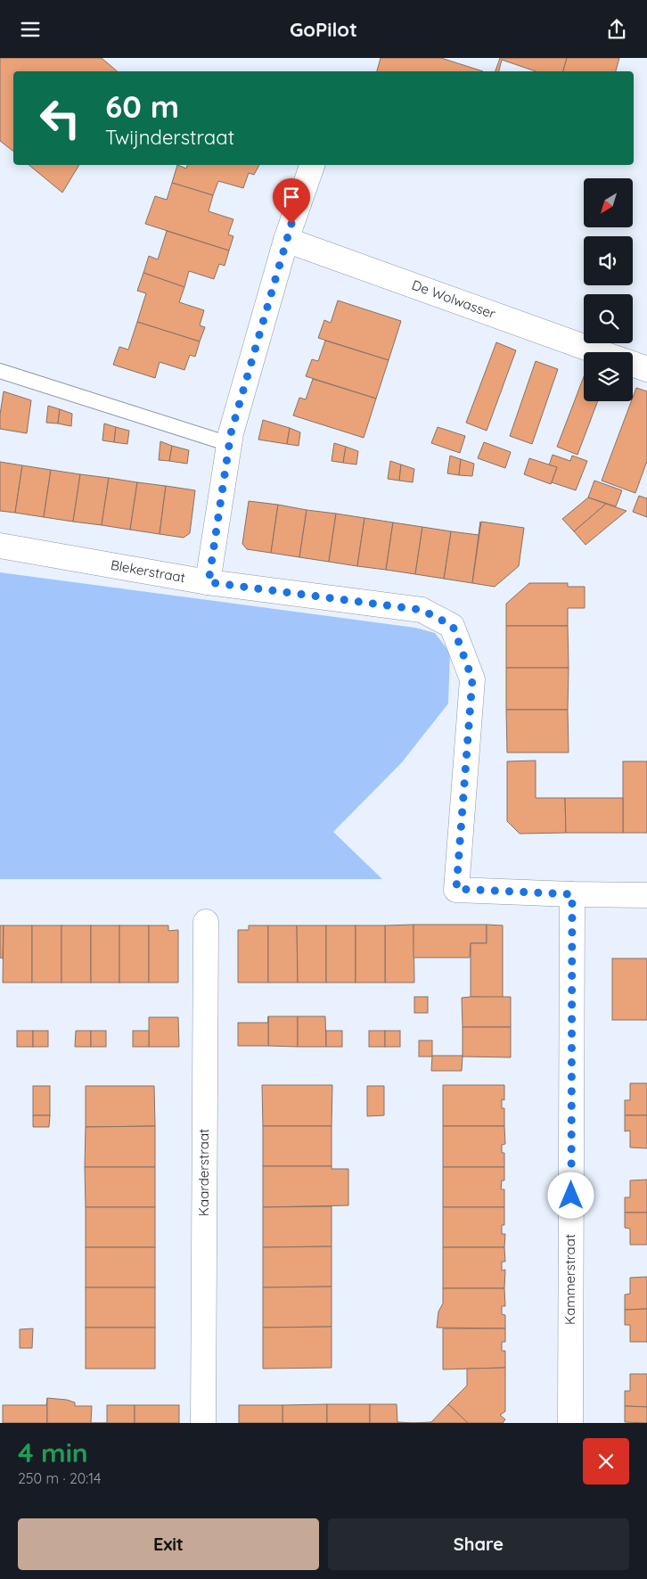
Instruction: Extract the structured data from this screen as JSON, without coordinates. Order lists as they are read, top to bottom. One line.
{"streets":{"street":["De Wolwasser","Blekerstraat","Kaarderstraat","Kammerstraat"]},"crossings":[["Blekerstraat","Kammerstraat"]],"north":"bottom left","page":{"header":"GoPilot","turn":["60 m","Twijnderstraat"],"heading":["4 min","250 m · 20:14"],"buttons":["Exit","Share"]}}
